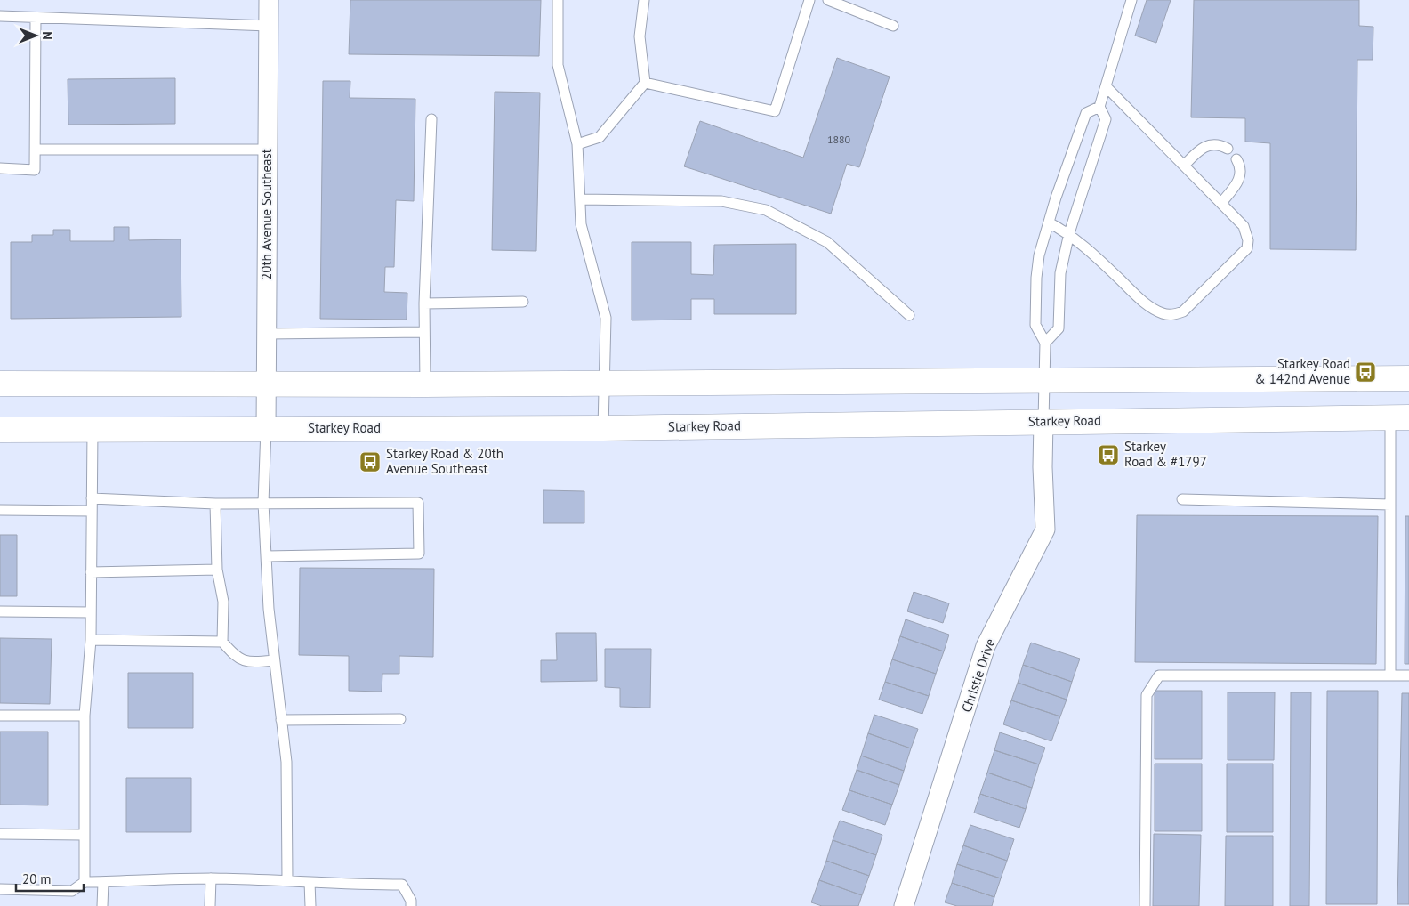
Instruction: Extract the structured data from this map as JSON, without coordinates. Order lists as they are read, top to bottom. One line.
{"streets":{"main road":["Starkey Road"],"street":["20th Avenue Southeast","Christie Drive"]},"crossings":[["20th Avenue Southeast","Starkey Road"],["Starkey Road","Christie Drive"]],"places":{"bus stop":["Starkey Road & 142nd Avenue","Starkey Road & #1797","Starkey Road & 20th Avenue Southeast"]},"house_numbers":["1880"],"scale_bar":"20 m","north":"right"}
